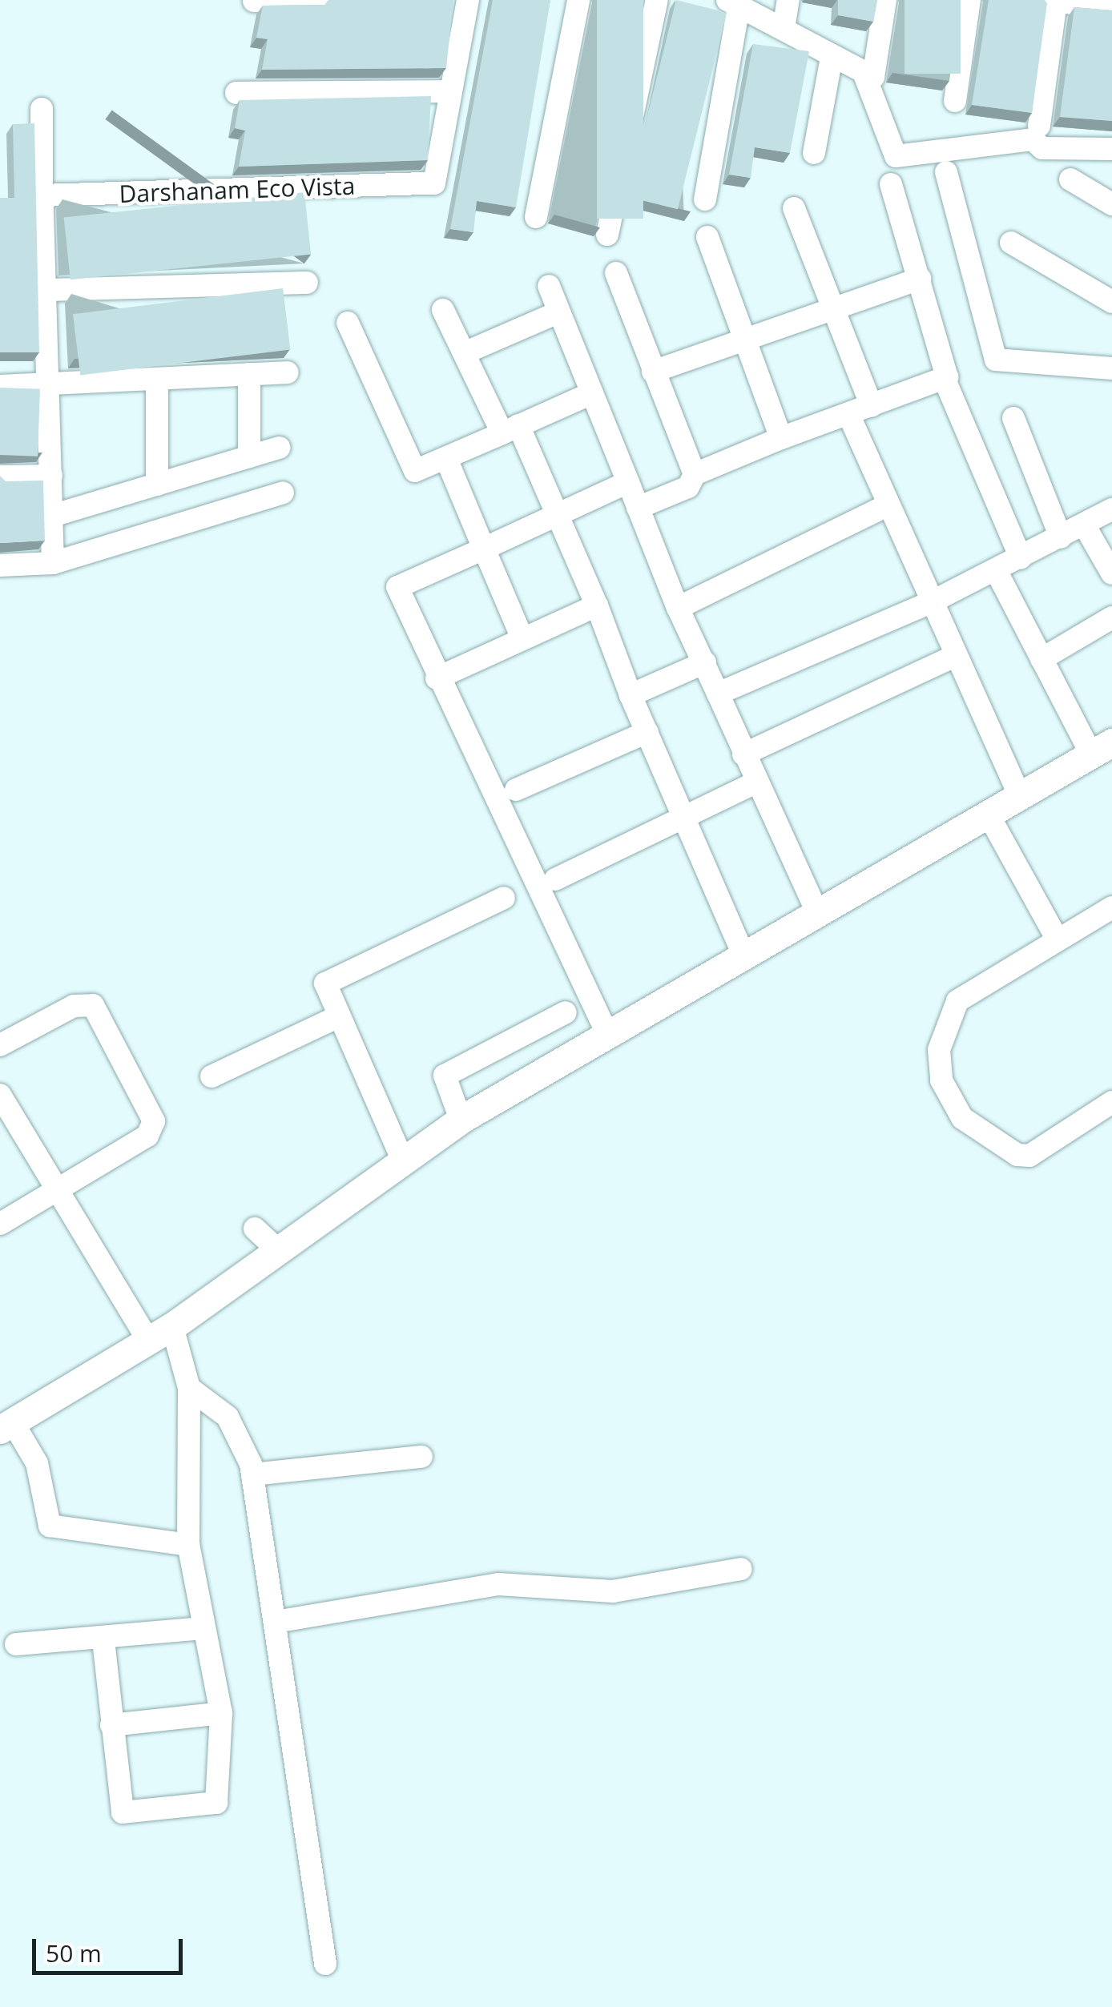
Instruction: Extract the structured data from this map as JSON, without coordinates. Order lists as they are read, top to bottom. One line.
{"streets":{"street":["Darshanam Eco Vista"]},"scale_bar":"50 m"}
